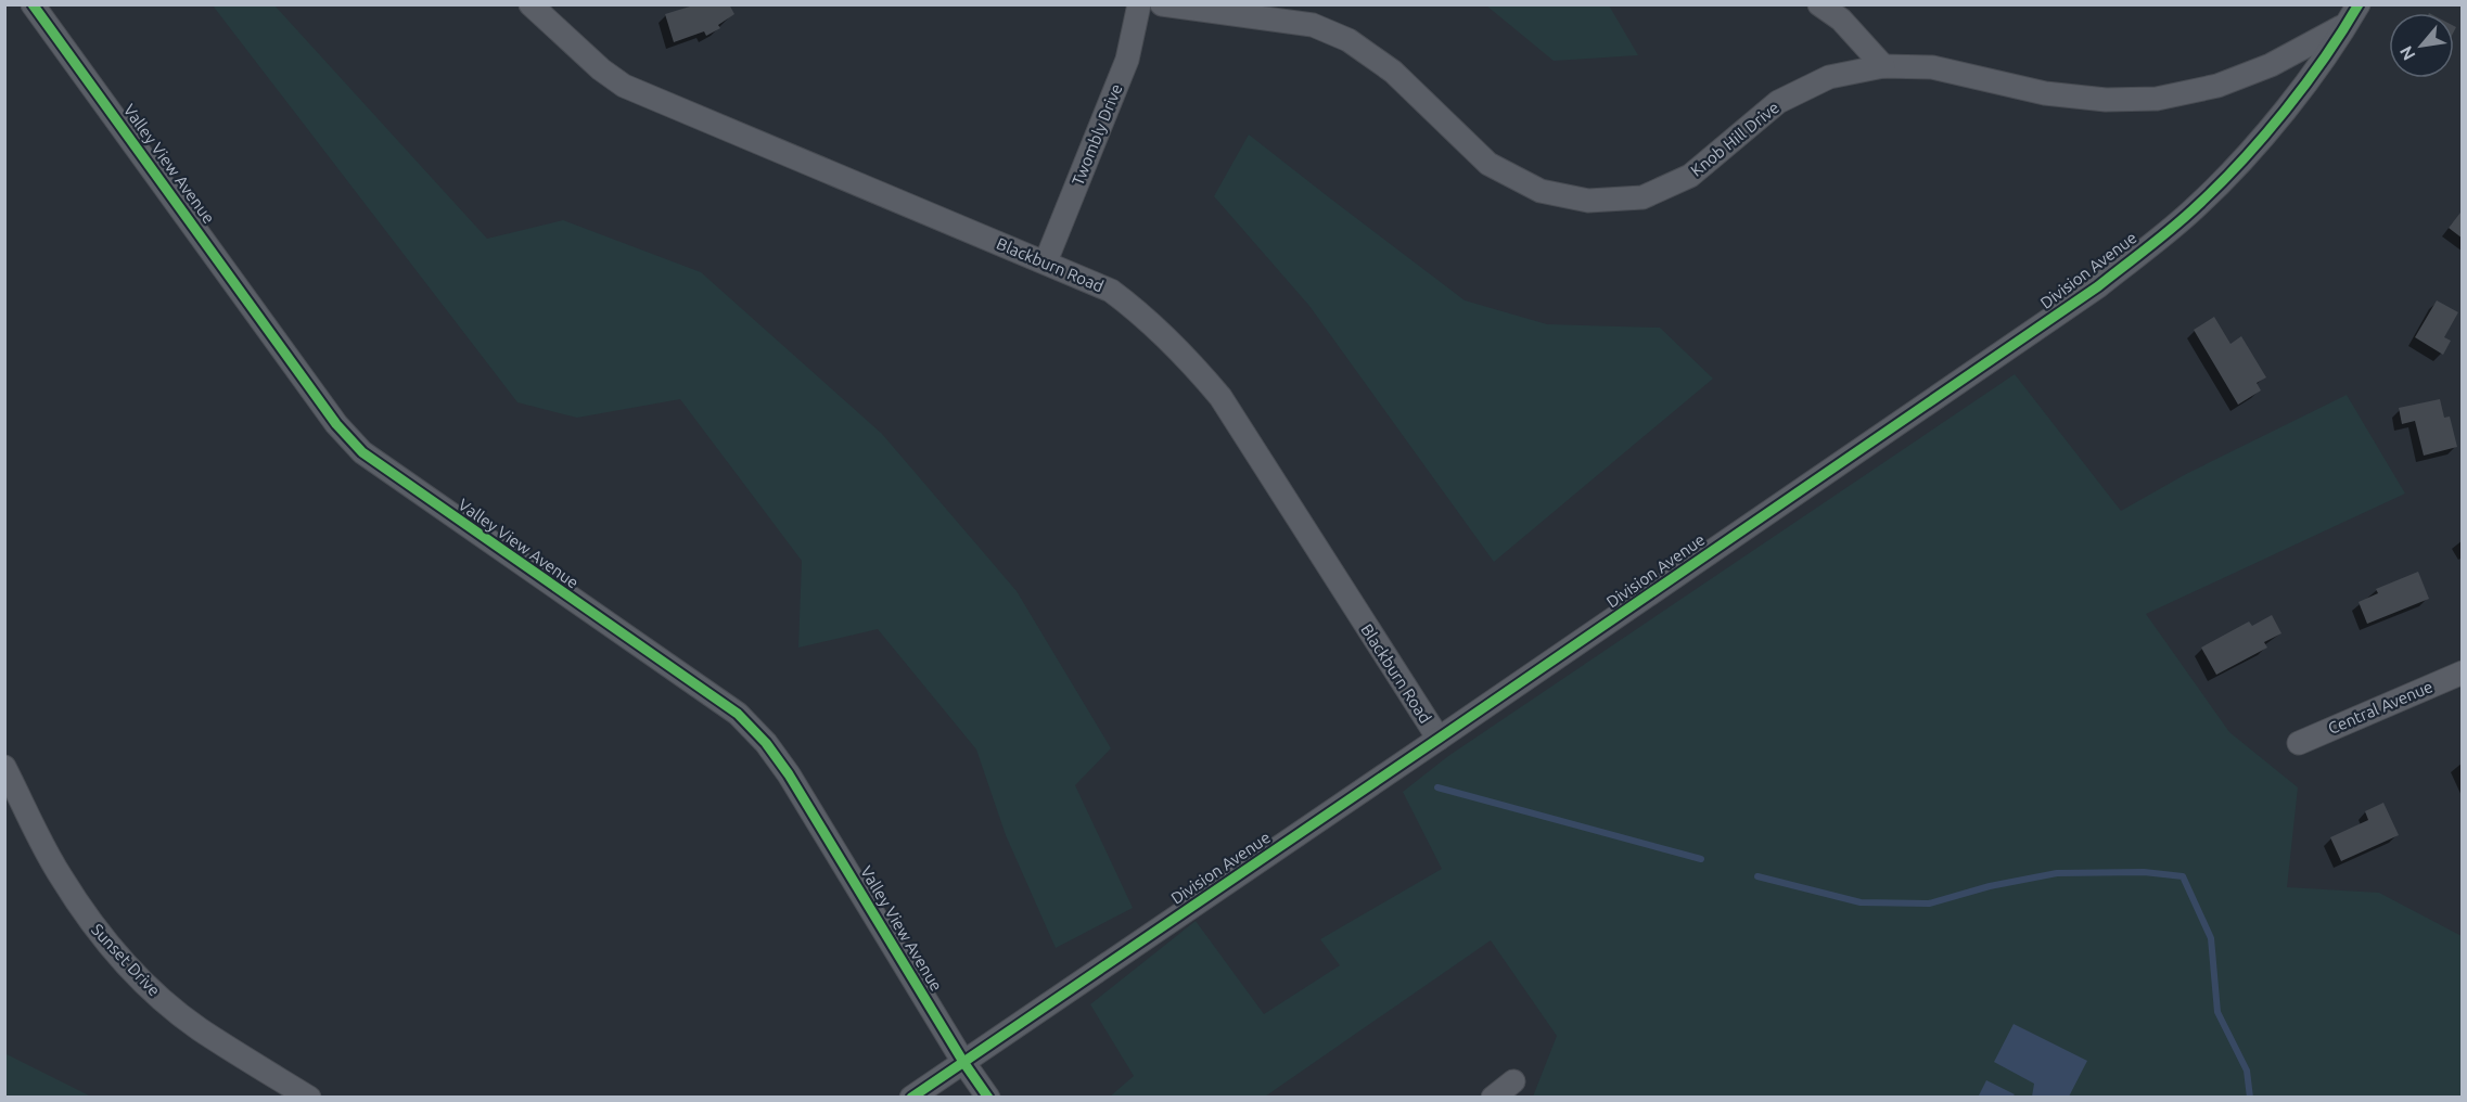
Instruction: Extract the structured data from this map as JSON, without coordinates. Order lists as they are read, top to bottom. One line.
{"streets":{"street":["Twombly Drive","Knob Hill Drive","Valley View Avenue","Blackburn Road","Division Avenue","Central Avenue","Sunset Drive"]},"crossings":[["Twombly Drive","Blackburn Road"],["Knob Hill Drive","Division Avenue"],["Valley View Avenue","Division Avenue"],["Blackburn Road","Division Avenue"]],"north":"bottom left"}
